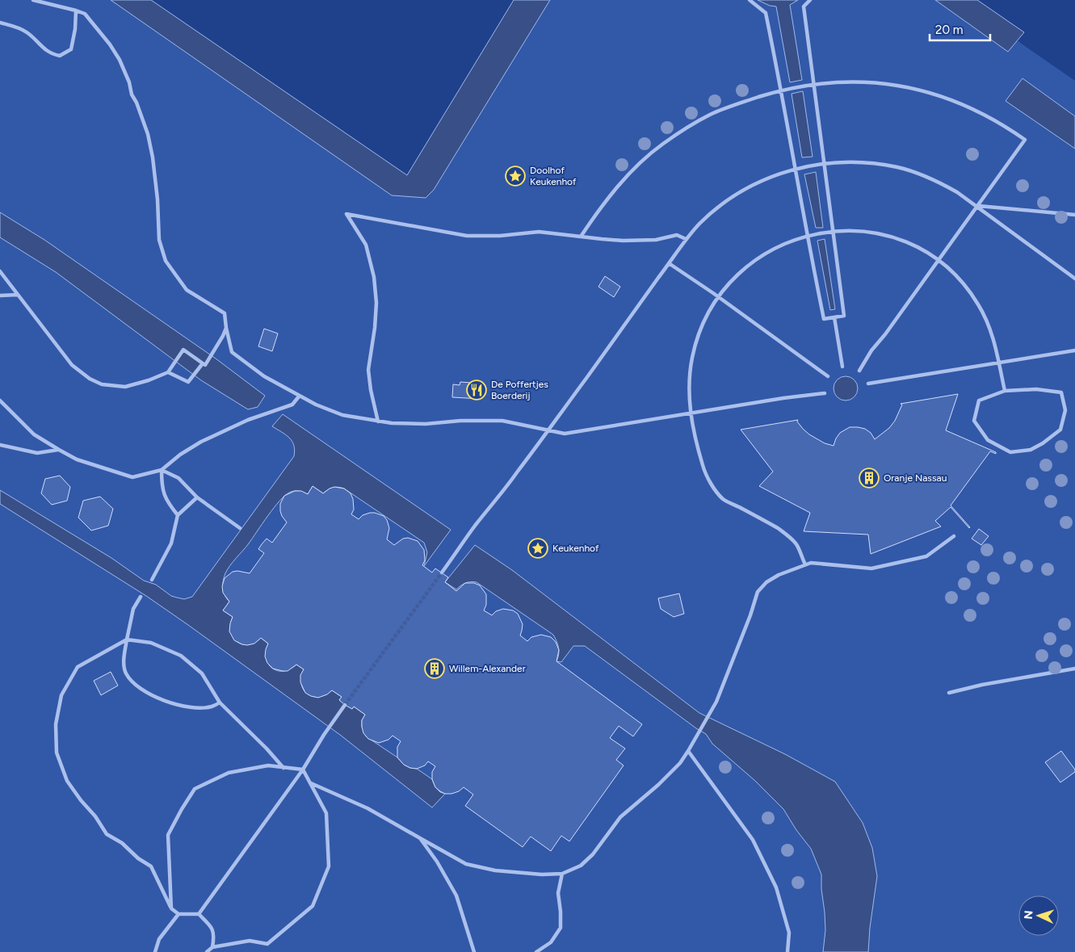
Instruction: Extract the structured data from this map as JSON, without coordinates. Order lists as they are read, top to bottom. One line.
{"places":{"place":["Doolhof Keukenhof","Keukenhof"],"restaurant":["De Poffertjes Boerderij"],"building":["Oranje Nassau","Willem-Alexander"]},"scale_bar":"20 m","north":"left"}
